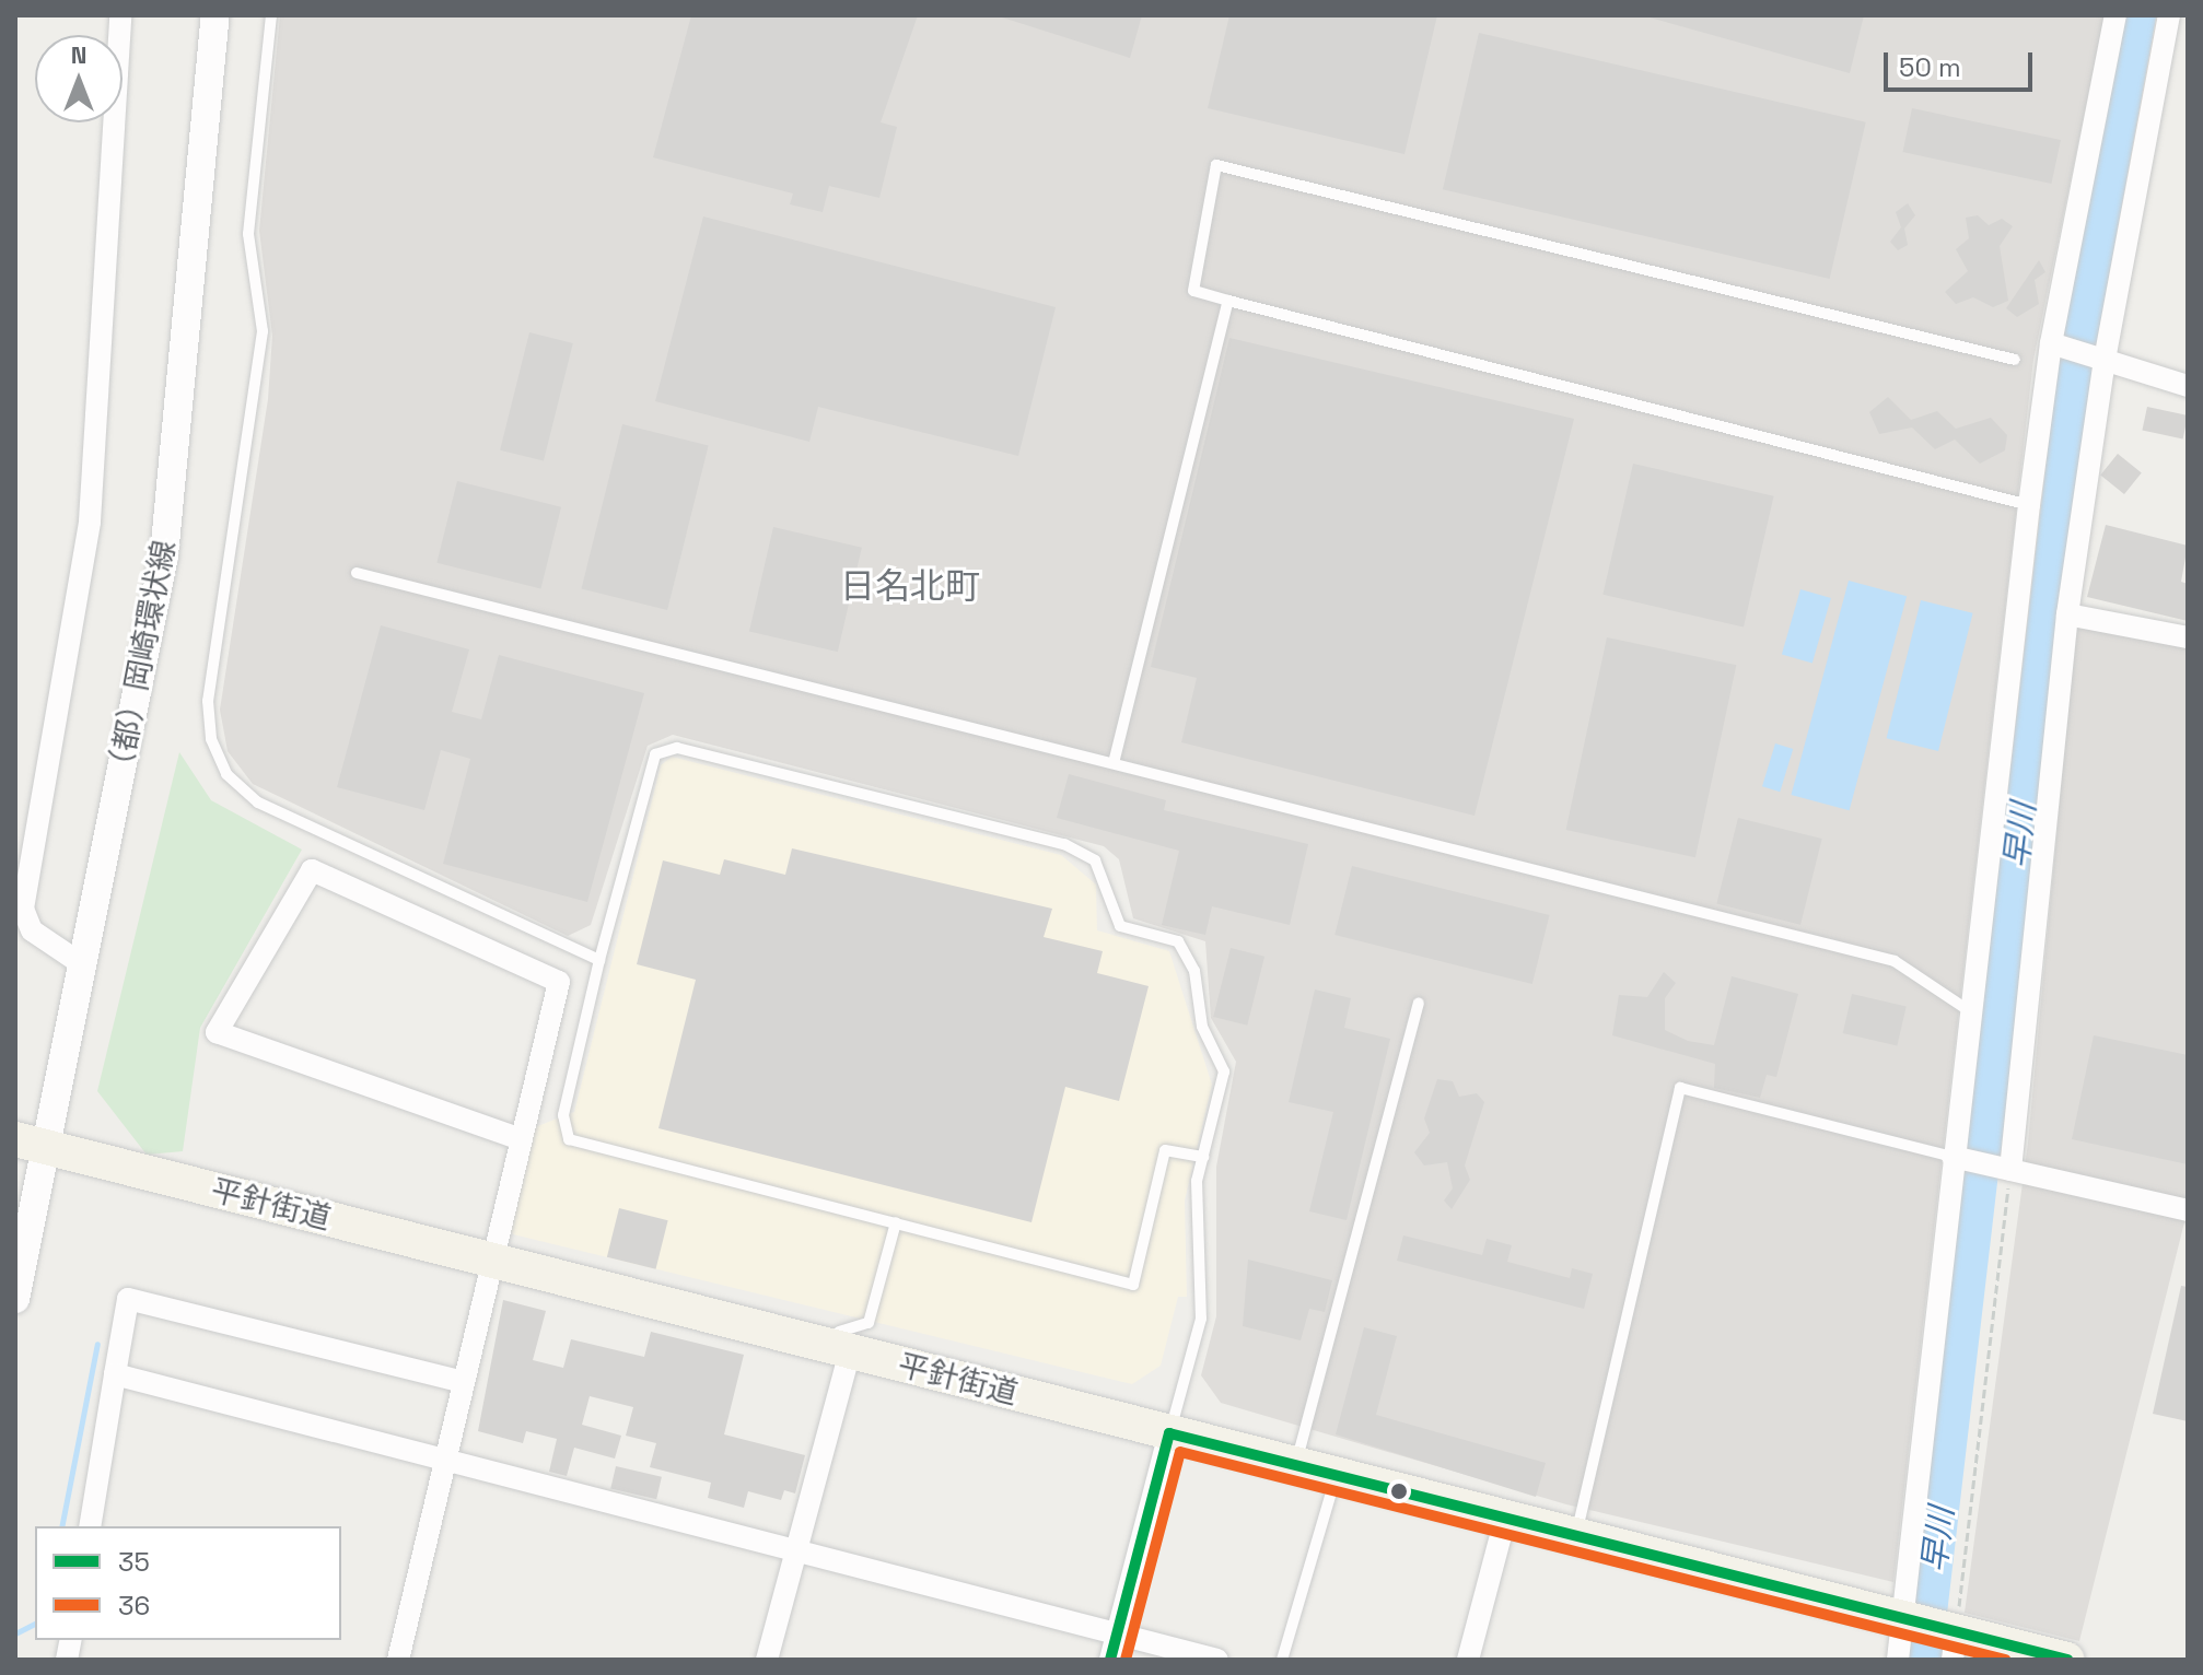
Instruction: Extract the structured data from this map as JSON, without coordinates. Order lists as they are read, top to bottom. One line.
{"streets":{"main road":["平針街道"],"street":["（都）岡崎環状線"]},"crossings":[["（都）岡崎環状線","平針街道"]],"districts":["日名北町"],"water":["早川"],"lines":["transit line 35","transit line 36"],"legend":["35","36"],"scale_bar":"50 m","north":"top"}
